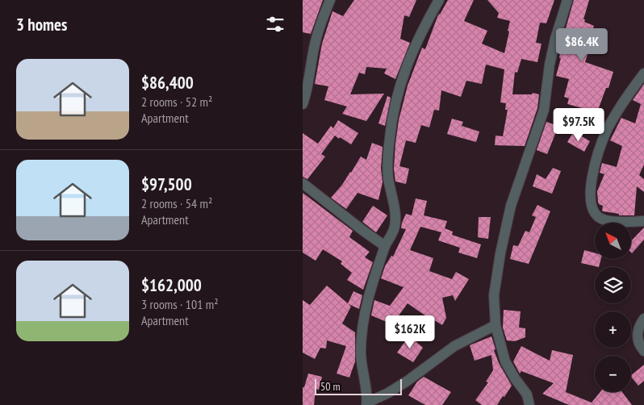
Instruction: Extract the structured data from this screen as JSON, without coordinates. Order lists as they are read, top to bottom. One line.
{"scale_bar":"50 m","north":"top left","page":{"heading":"3 homes","price":["$86.4K","$97.5K","$162K"],"list":[{"name":"$86,400","note":"2 rooms · 52 m² · Apartment"},{"name":"$97,500","note":"2 rooms · 54 m² · Apartment"},{"name":"$162,000","note":"3 rooms · 101 m² · Apartment"}],"map_buttons":["+","−"],"scale":"50 m"}}
